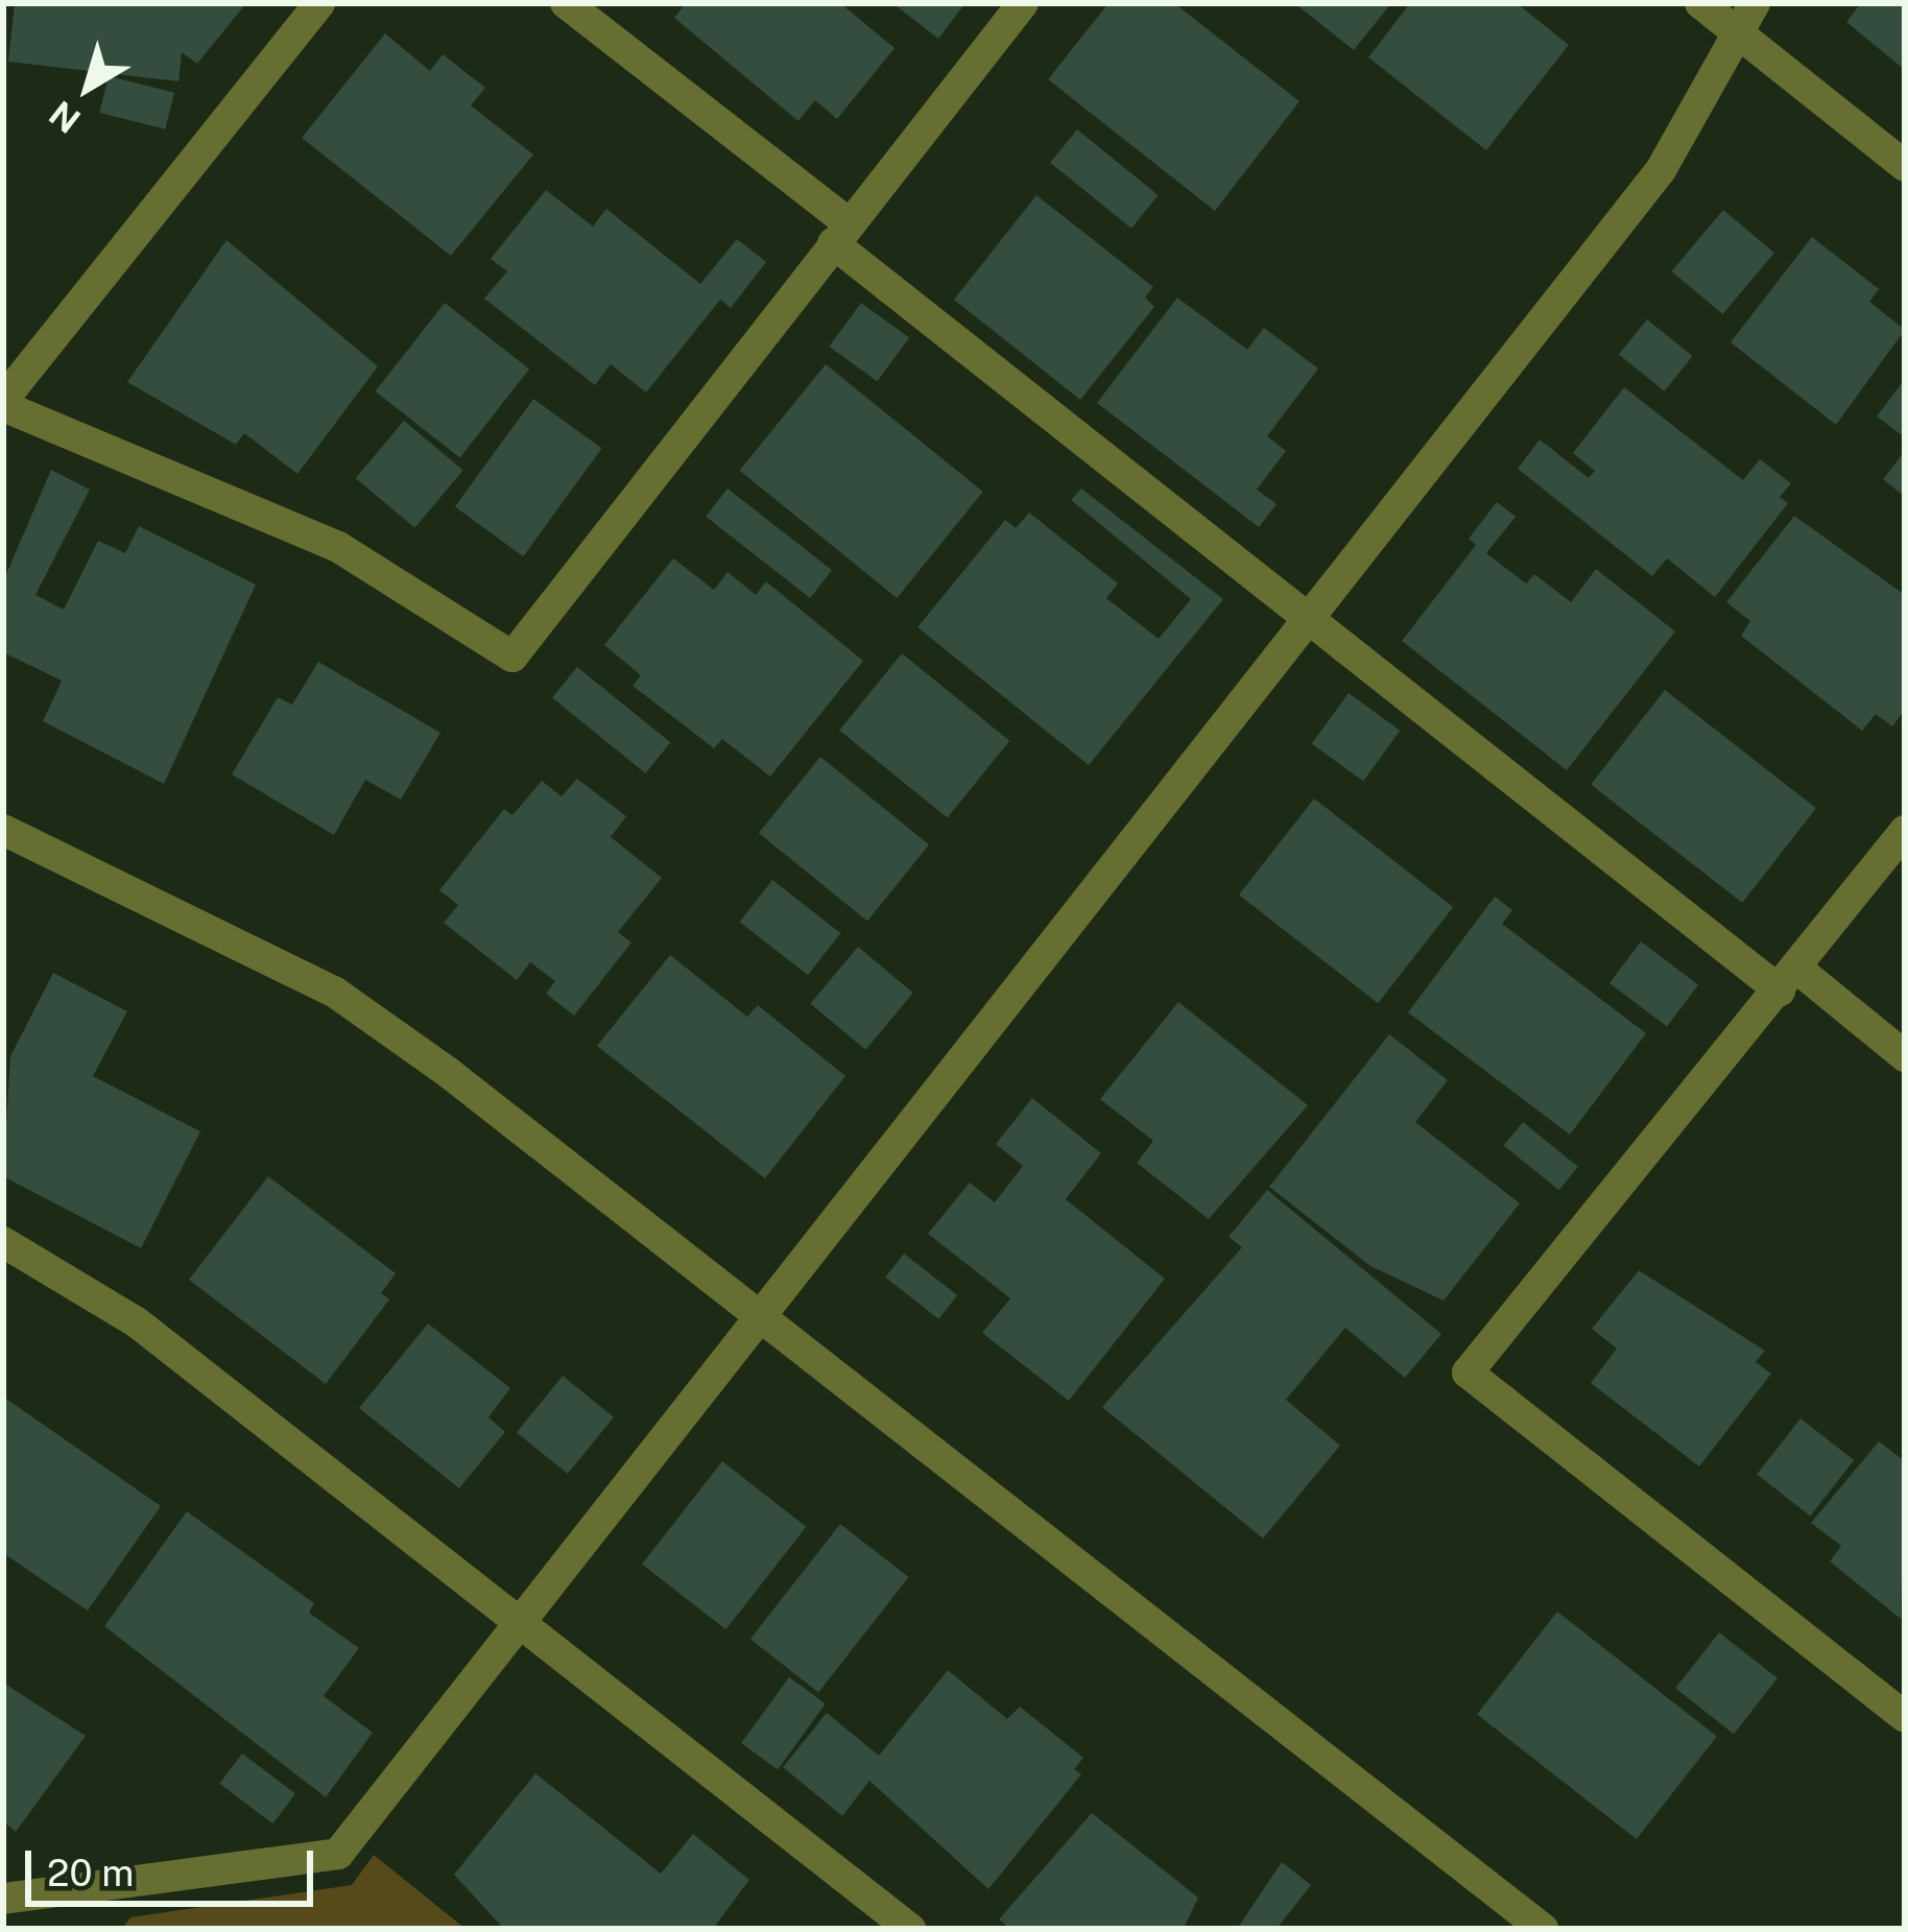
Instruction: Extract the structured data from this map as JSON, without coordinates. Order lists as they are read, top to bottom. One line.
{"scale_bar":"20 m","north":"bottom left"}
